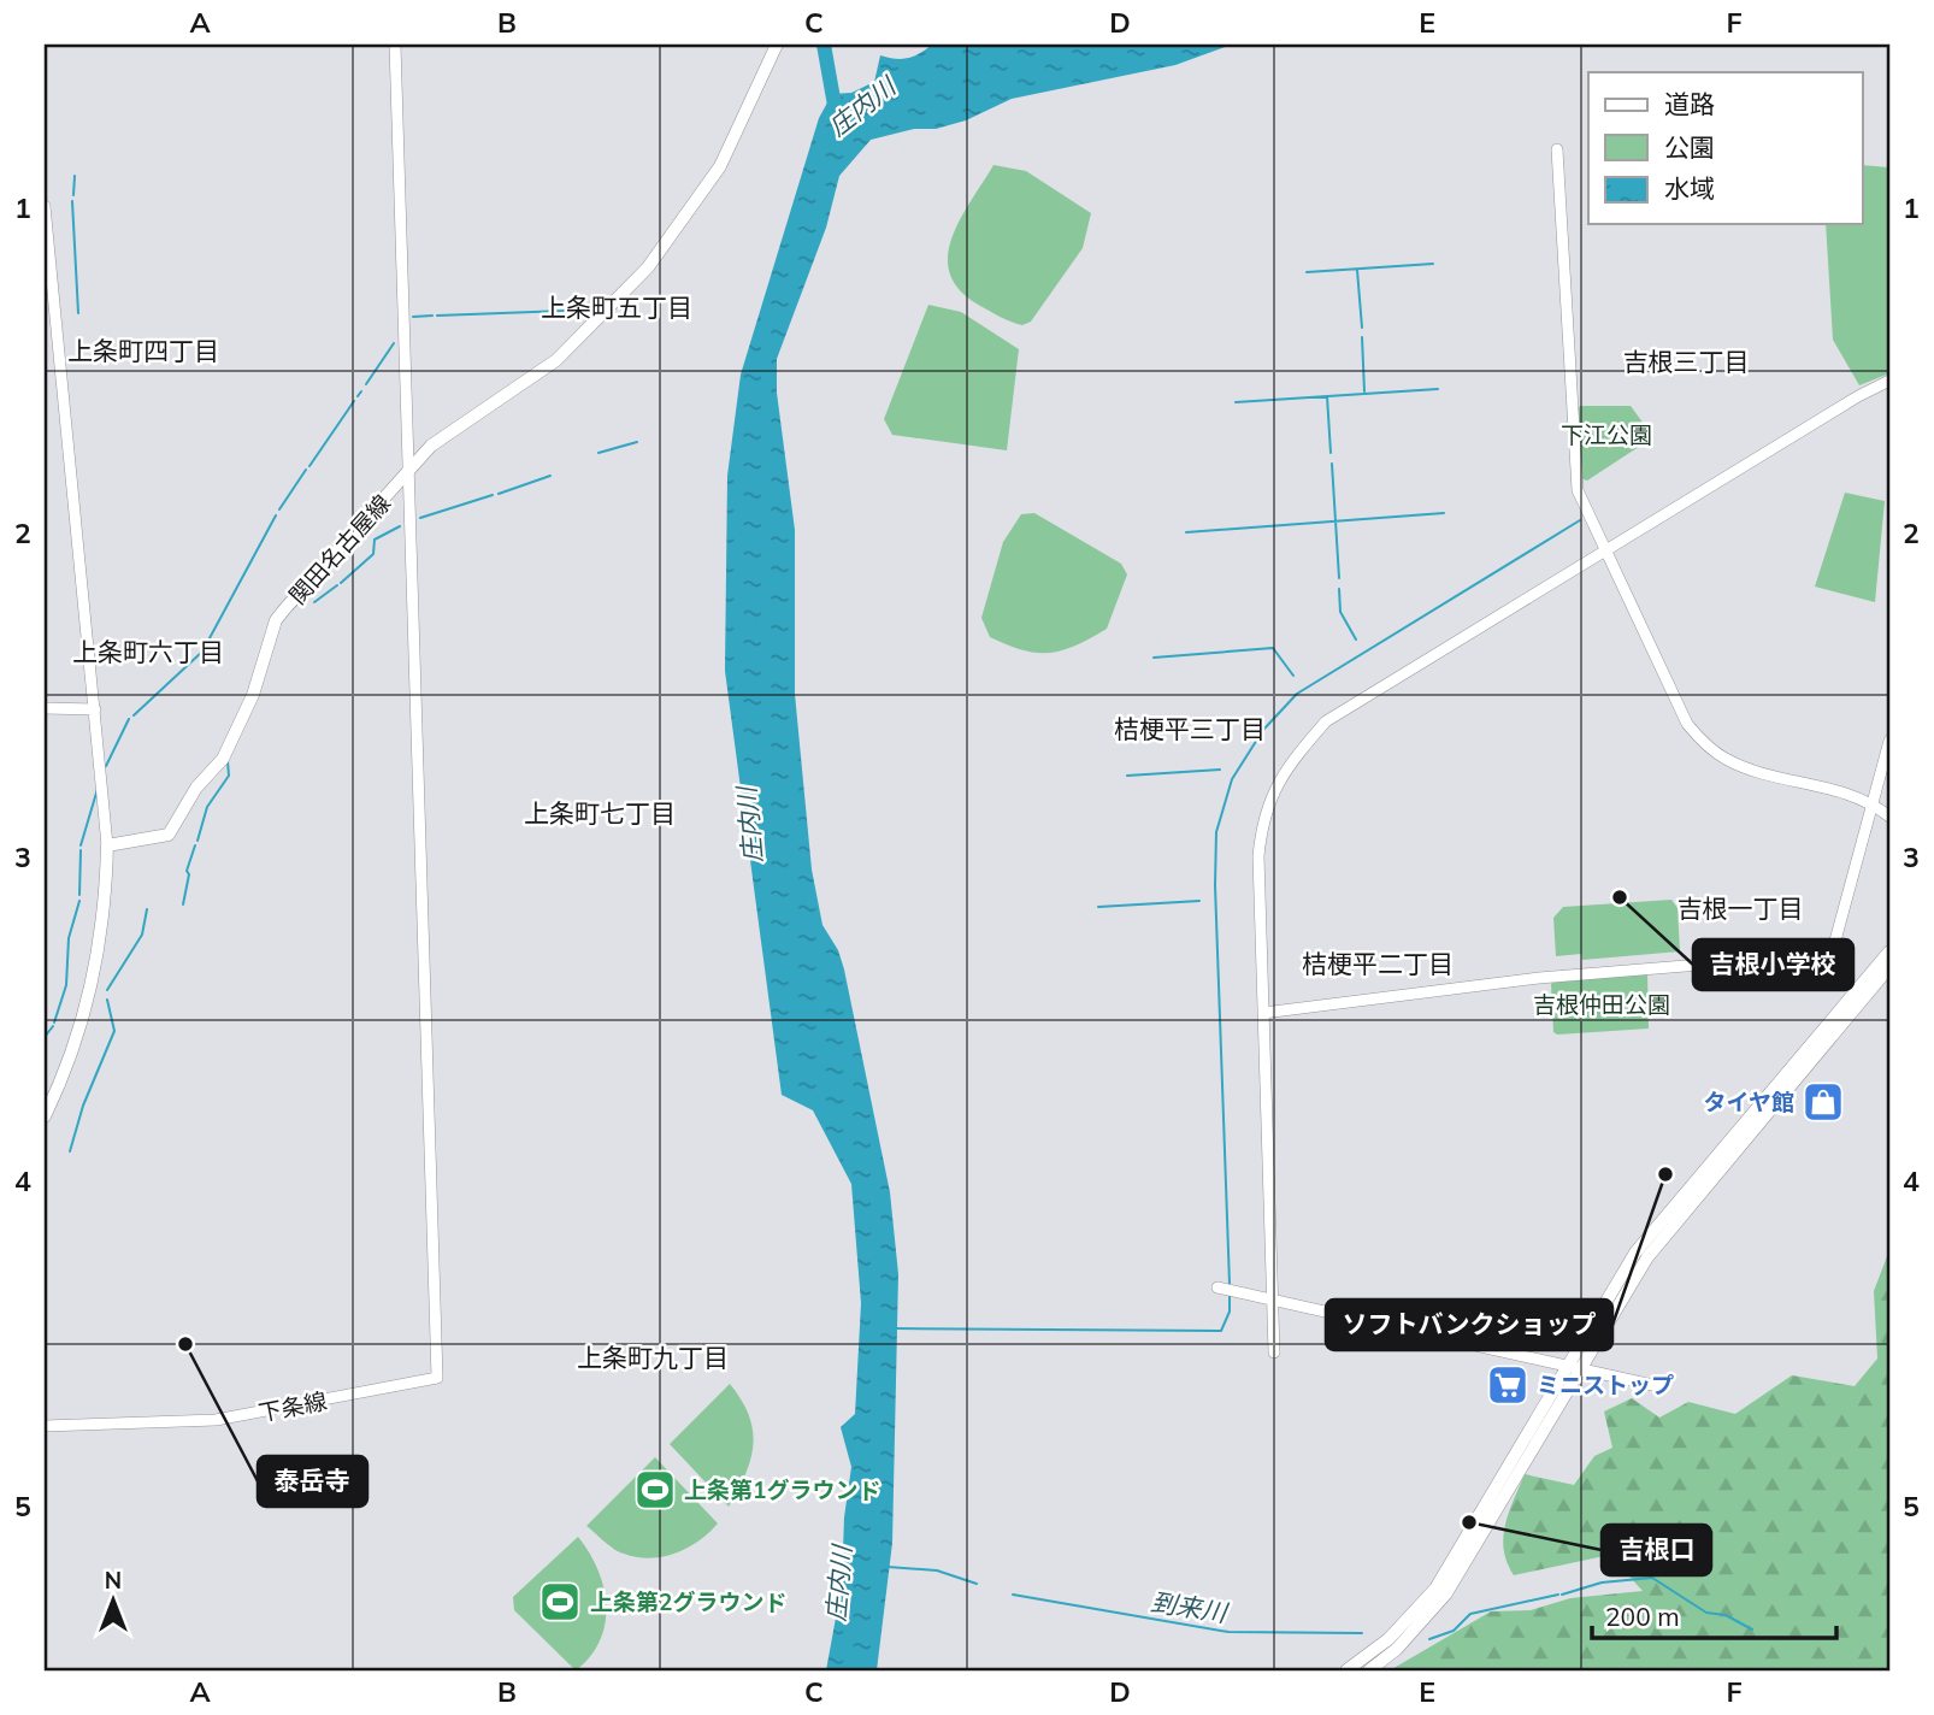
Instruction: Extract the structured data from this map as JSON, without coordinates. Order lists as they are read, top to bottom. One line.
{"streets":{"main road":["関田名古屋線"],"street":["下条線"]},"crossings":[["関田名古屋線","下条線"]],"districts":["上条町五丁目","上条町四丁目","吉根三丁目","上条町六丁目","桔梗平三丁目","上条町七丁目","吉根一丁目","桔梗平二丁目","上条町九丁目"],"water":["庄内川","到来川"],"parks":["下江公園","吉根仲田公園"],"places":{"other":["吉根小学校","ソフトバンクショップ","泰岳寺","吉根口"],"shop":["タイヤ館"],"supermarket":["ミニストップ"],"sports":["上条第1グラウンド","上条第2グラウンド"]},"legend":["道路","公園","水域"],"scale_bar":"200 m","north":"top","grid":{"columns":["A","B","C","D","E","F"],"rows":["1","2","3","4","5"]}}
